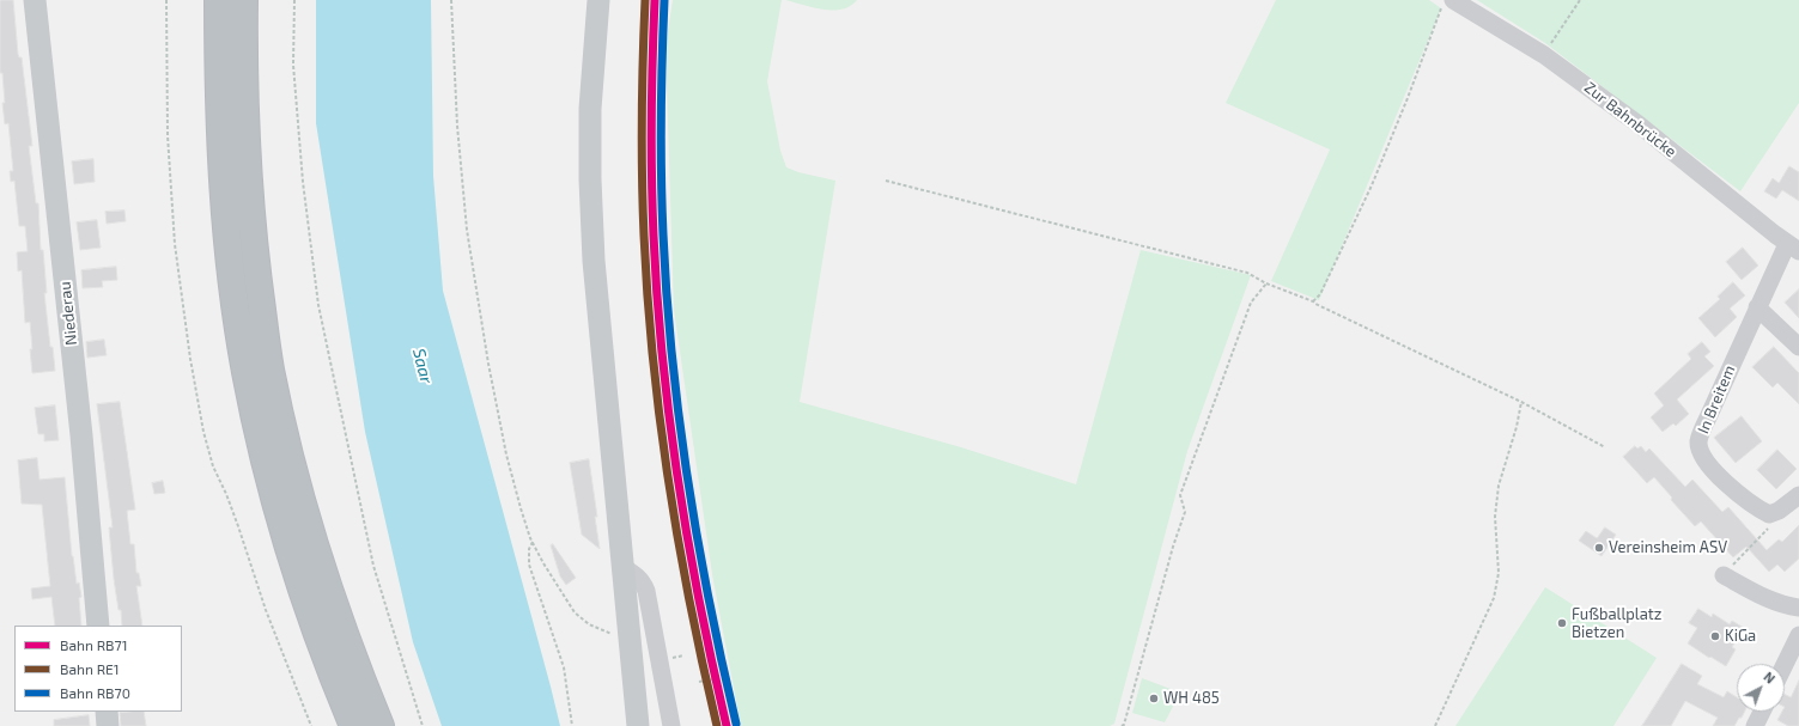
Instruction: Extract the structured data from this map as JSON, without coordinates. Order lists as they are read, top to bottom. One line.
{"streets":{"main road":["Niederau"],"street":["Zur Bahnbrücke","In Breitem"]},"crossings":[["Zur Bahnbrücke","In Breitem"]],"water":["Saar"],"places":["Vereinsheim ASV","Fußballplatz Bietzen","KiGa","WH 485"],"lines":["rail line RB71","rail line RE1","rail line RB70"],"legend":["Bahn RB71","Bahn RE1","Bahn RB70"],"north":"top right"}
